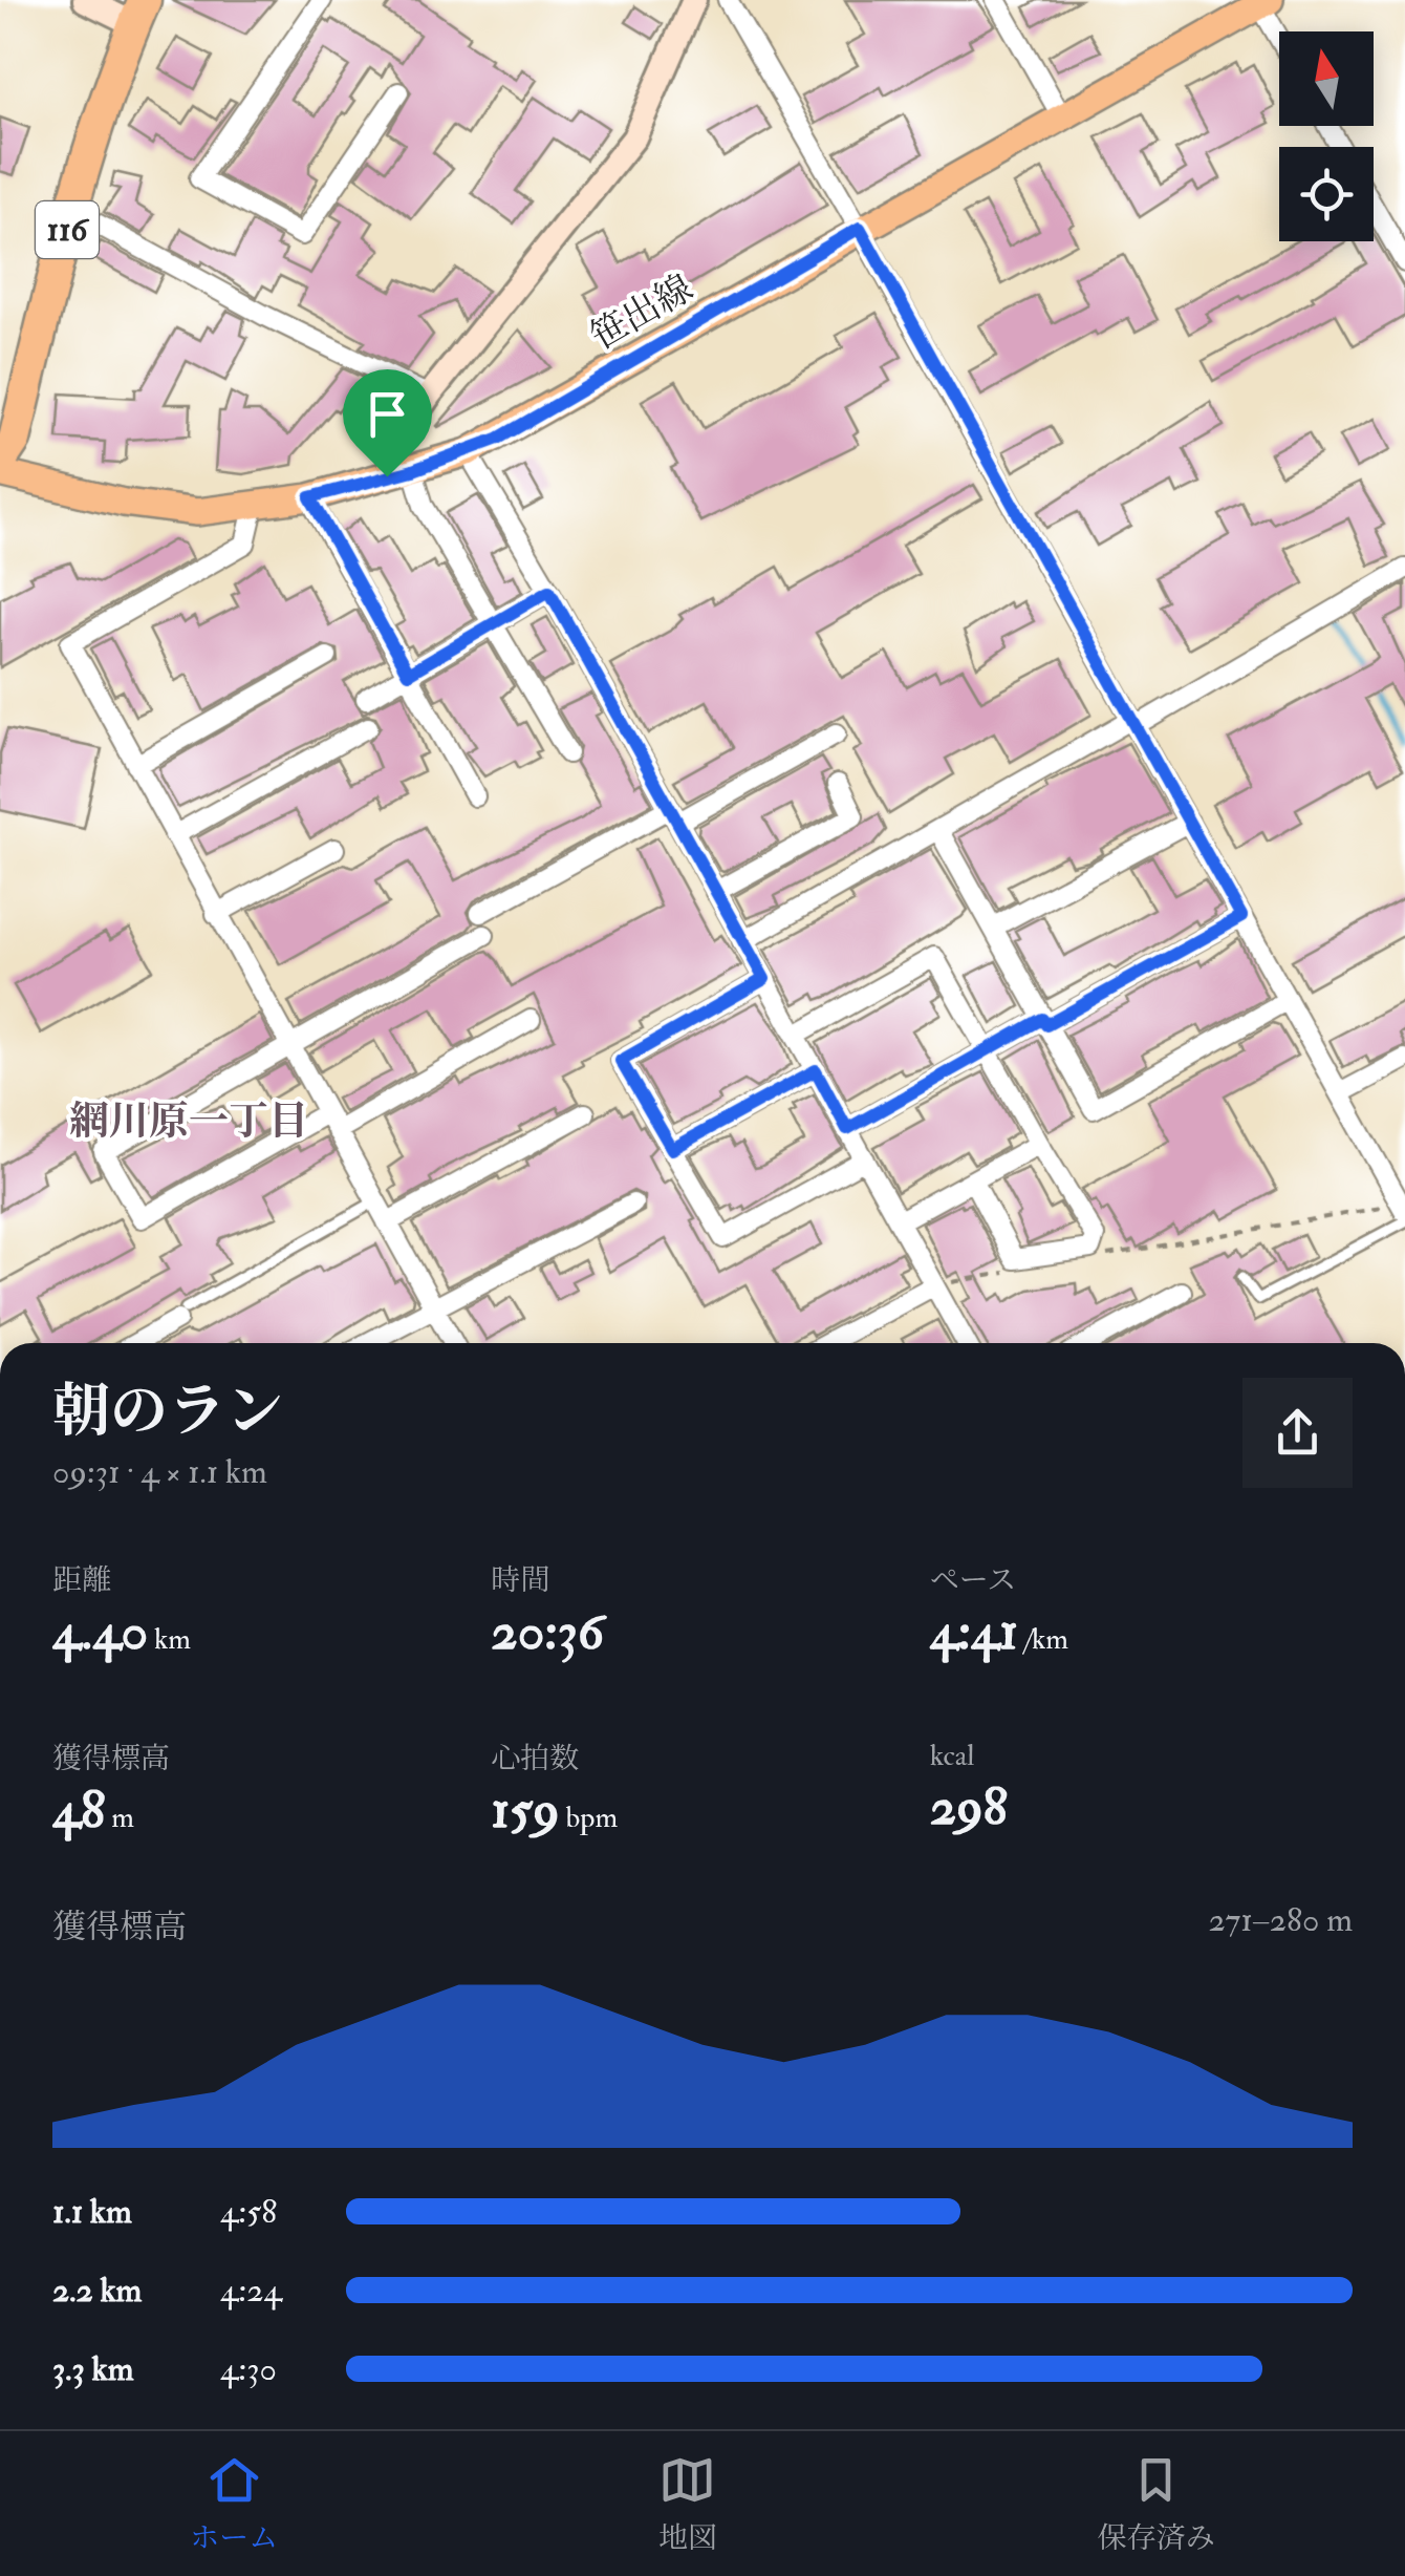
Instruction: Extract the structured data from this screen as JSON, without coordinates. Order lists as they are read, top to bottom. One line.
{"streets":{"highway":["116"],"main road":["笹出線"]},"districts":["網川原一丁目"],"north":"top","page":{"heading":["朝のラン","09:31 · 4 × 1.1 km"],"stats":[["距離","4.40 km"],["時間","20:36"],["ペース","4:41 /km"],["獲得標高","48 m"],["心拍数","159 bpm"],["kcal","298"]],"chart":["獲得標高","271–280 m"],"list":[{"name":"1.1 km","note":"4:58"},{"name":"2.2 km","note":"4:24"},{"name":"3.3 km","note":"4:30"}],"tabs":["ホーム","地図","保存済み"]}}
